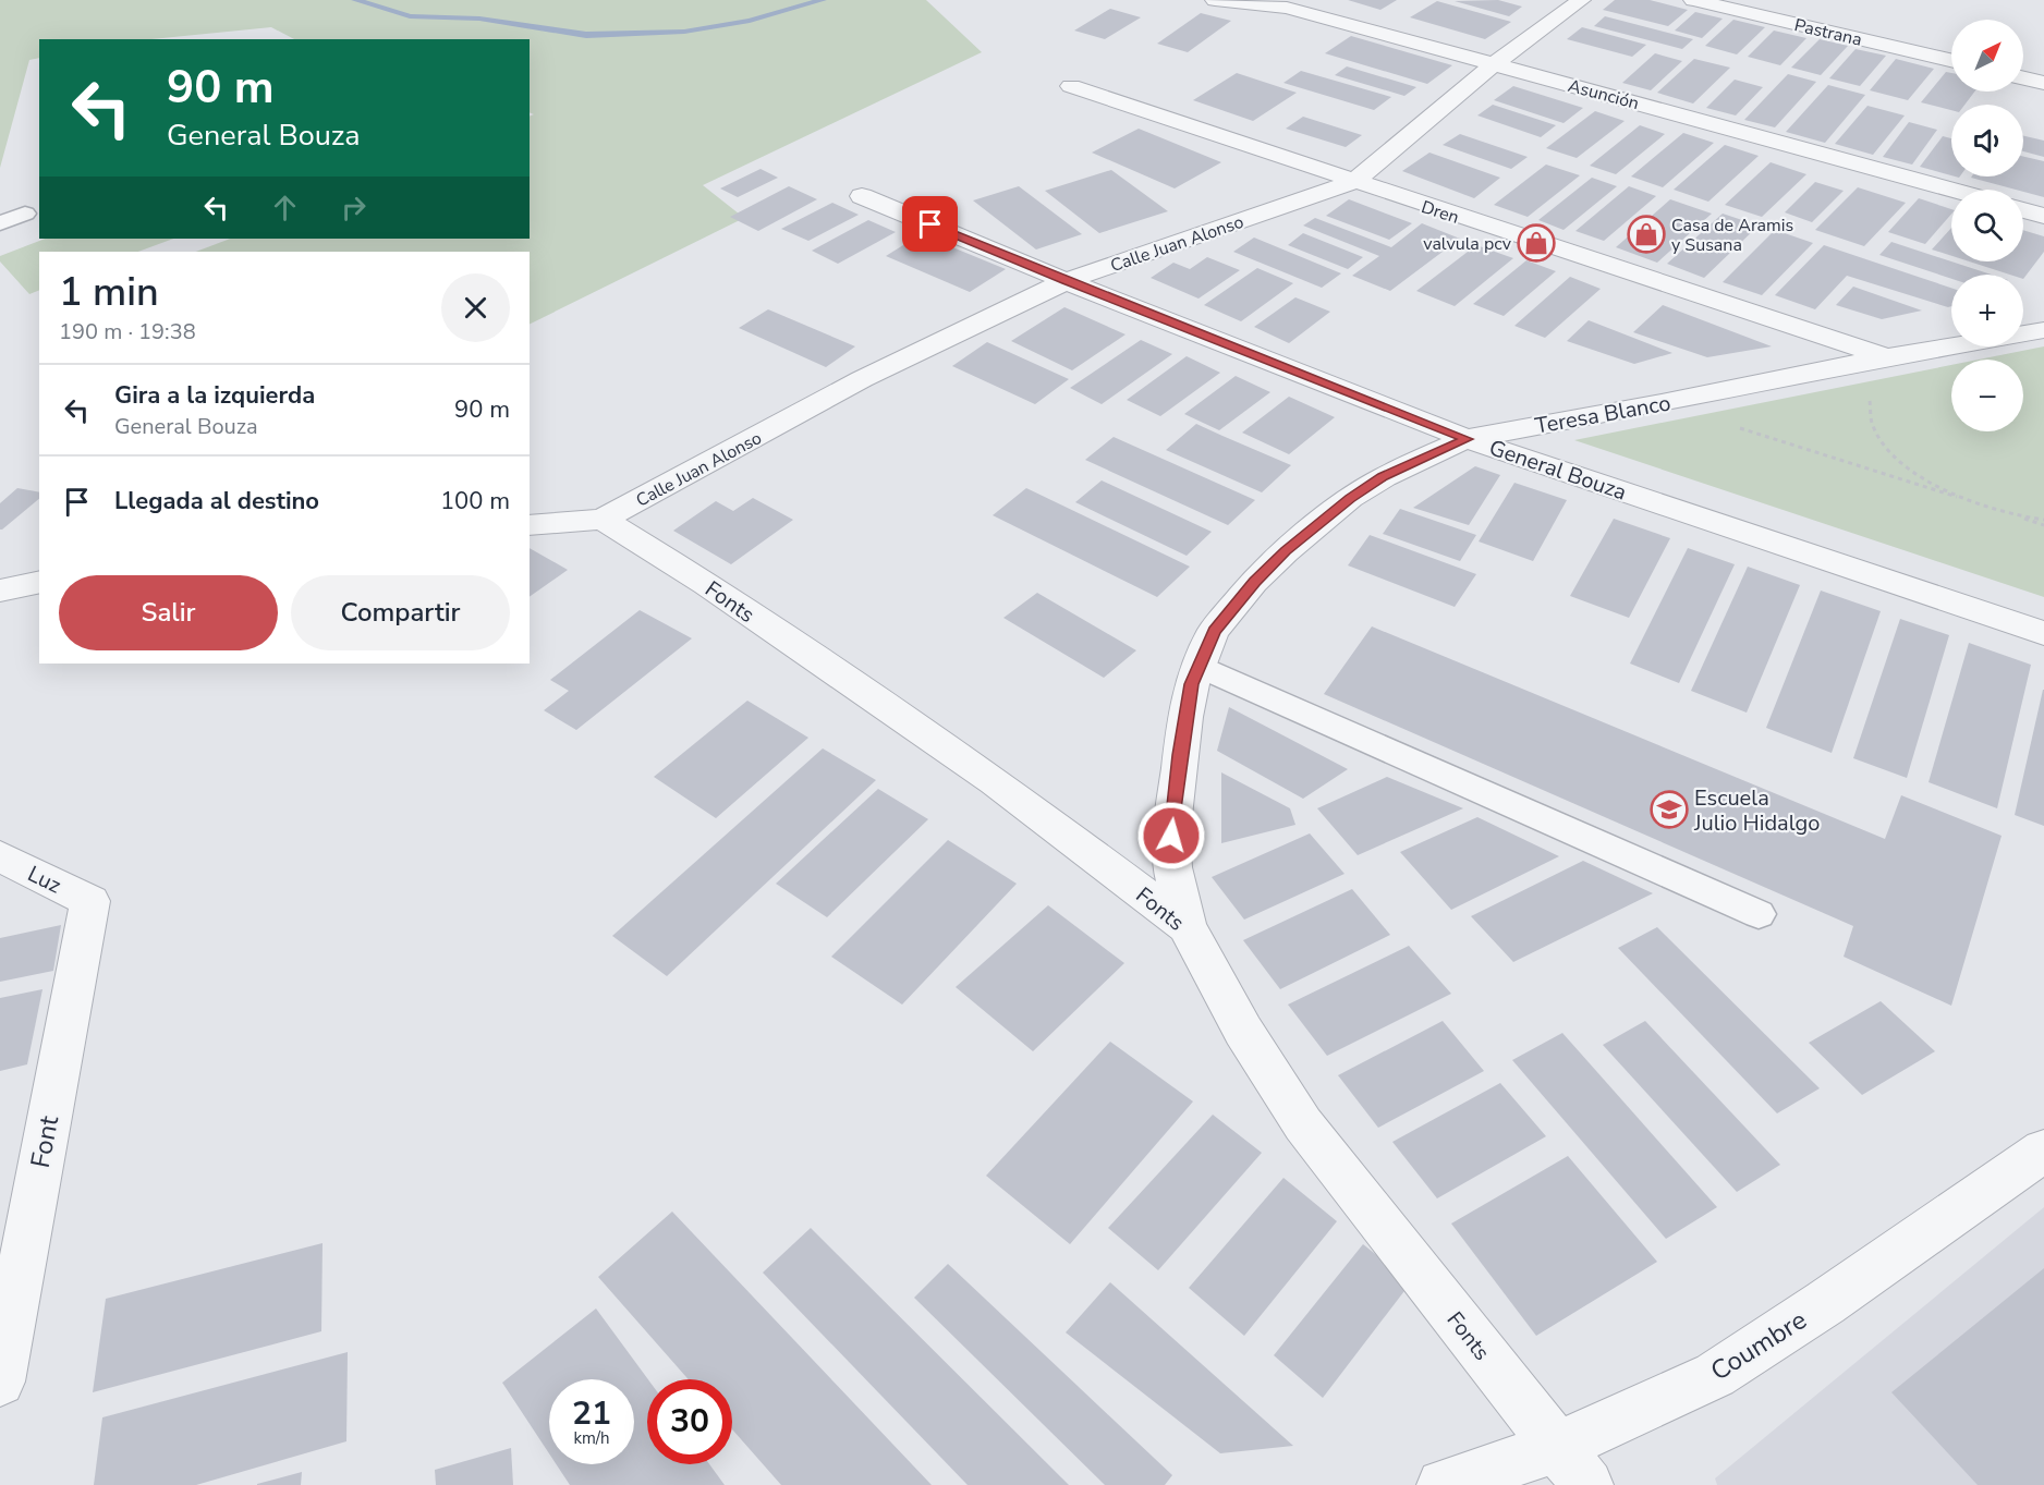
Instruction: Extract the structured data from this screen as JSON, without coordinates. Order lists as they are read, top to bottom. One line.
{"streets":{"street":["Pastrana","Asunción","Dren","Calle Juan Alonso","Teresa Blanco","General Bouza","Fonts","Luz","Font","Coumbre"]},"crossings":[["Asunción","Calle Juan Alonso"],["Dren","Calle Juan Alonso"],["Dren","Teresa Blanco"],["Calle Juan Alonso","General Bouza"],["Calle Juan Alonso","Fonts"],["Teresa Blanco","General Bouza"],["Teresa Blanco","Fonts"],["Fonts","Coumbre"],["Luz","Font"]],"places":{"shop":["Casa de Aramis y Susana","valvula pcv"],"school or university":["Escuela Julio Hidalgo"]},"north":"top right","page":{"map_buttons":["+","−"],"turn":["90 m","General Bouza"],"heading":["1 min","190 m · 19:38"],"list":[{"name":"Gira a la izquierda","note":"General Bouza","value":"90 m"},{"name":"Llegada al destino","value":"100 m"}],"buttons":["Salir","Compartir"],"speed":"21 km/h","limit":"30"}}
